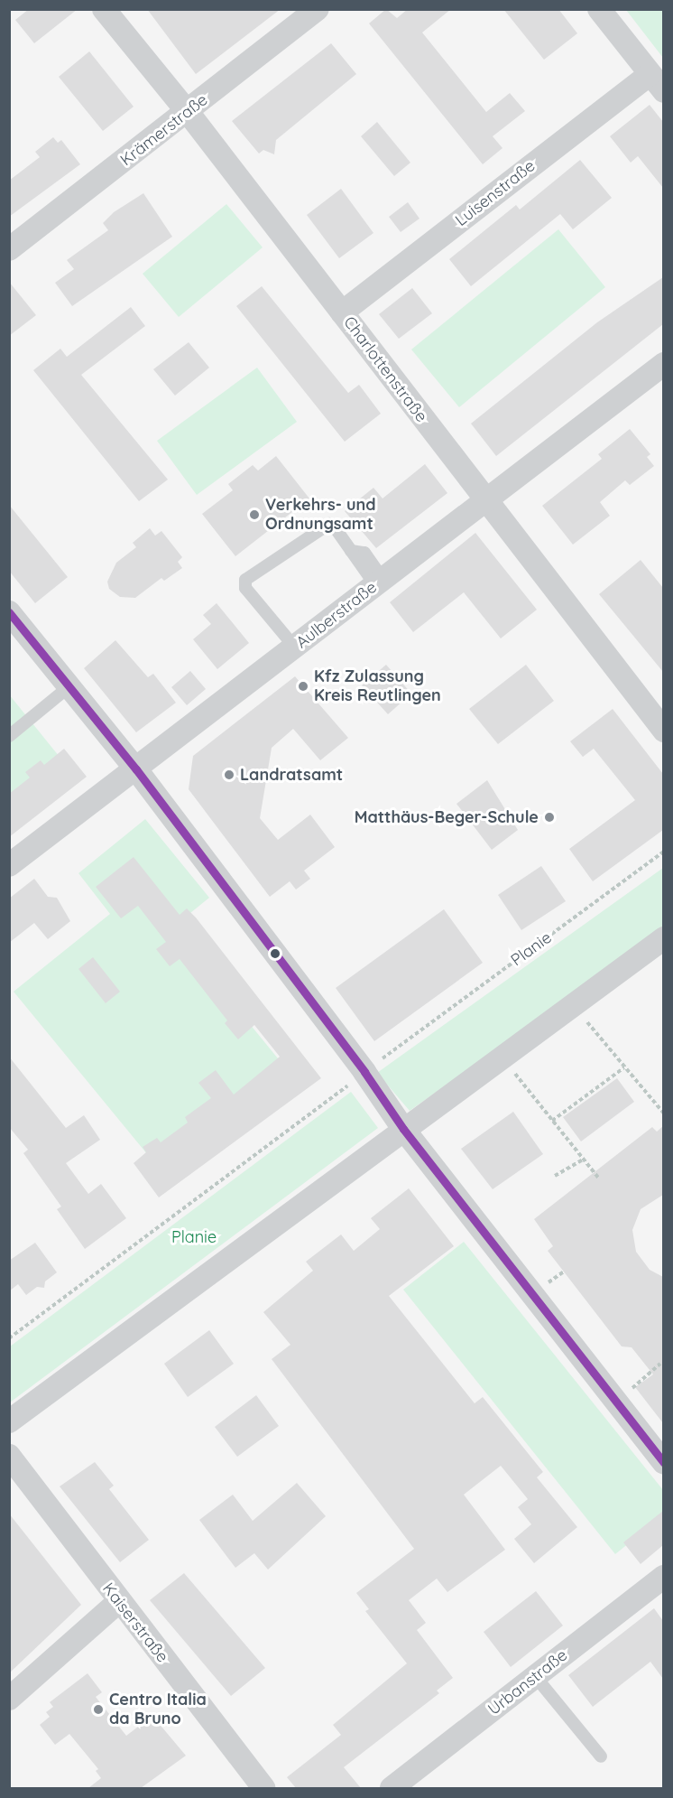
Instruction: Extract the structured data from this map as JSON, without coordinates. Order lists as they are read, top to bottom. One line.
{"streets":{"street":["Krämerstraße","Luisenstraße","Charlottenstraße","Aulberstraße","Kaiserstraße","Urbanstraße"],"path":["Planie"]},"crossings":[["Krämerstraße","Charlottenstraße"],["Luisenstraße","Charlottenstraße"],["Charlottenstraße","Aulberstraße"]],"parks":["Planie"],"places":["Verkehrs- und Ordnungsamt","Kfz Zulassung Kreis Reutlingen","Landratsamt","Matthäus-Beger-Schule","Centro Italia da Bruno"]}
